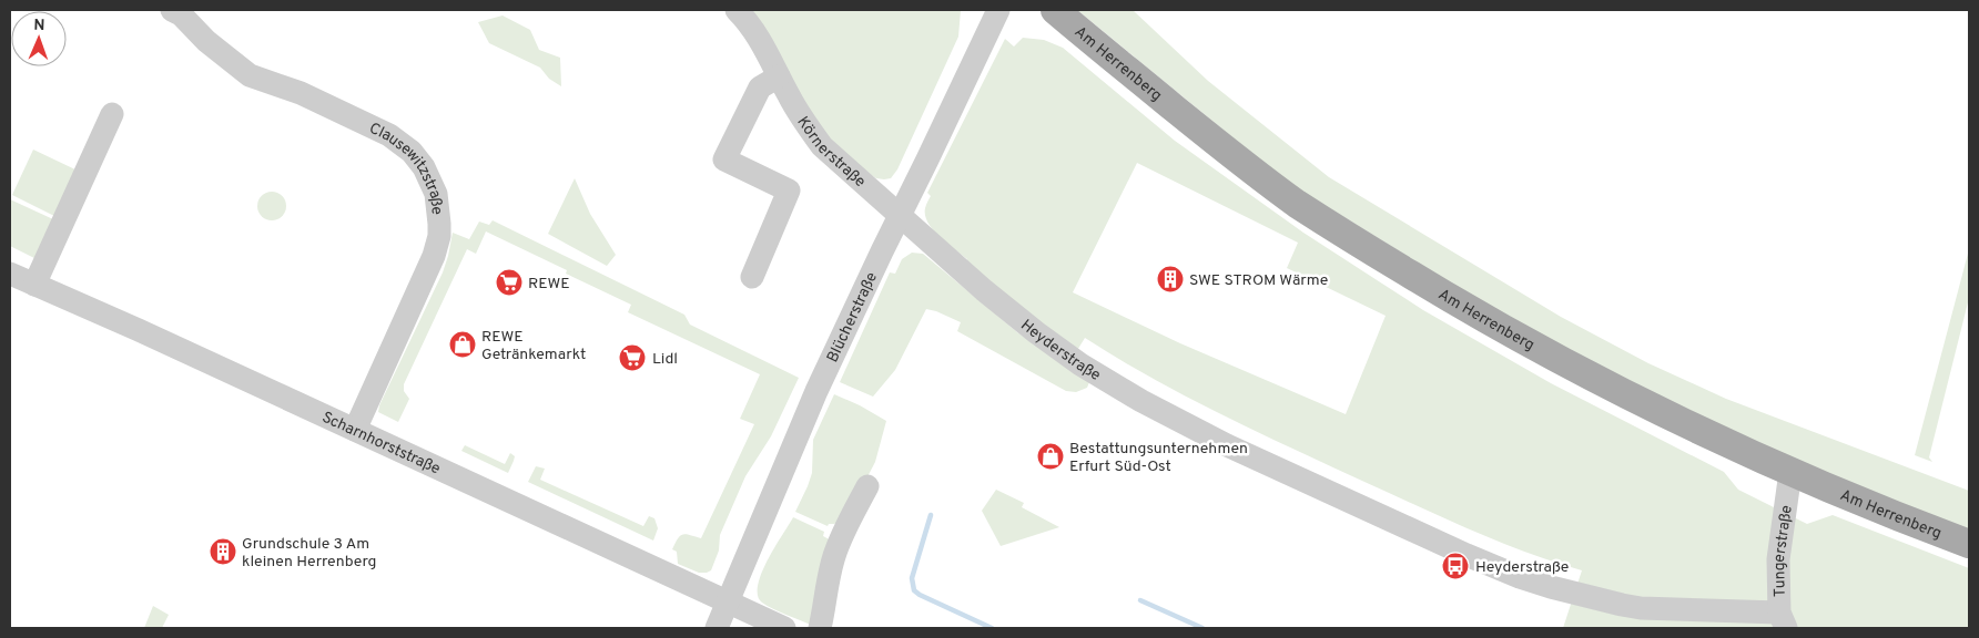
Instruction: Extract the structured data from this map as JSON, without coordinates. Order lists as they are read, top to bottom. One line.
{"streets":{"main road":["Am Herrenberg"],"street":["Körnerstraße","Clausewitzstraße","Blücherstraße","Heyderstraße","Scharnhorststraße","Tungerstraße"]},"crossings":[["Am Herrenberg","Tungerstraße"],["Körnerstraße","Blücherstraße"],["Körnerstraße","Heyderstraße"],["Clausewitzstraße","Scharnhorststraße"],["Blücherstraße","Heyderstraße"],["Blücherstraße","Scharnhorststraße"],["Heyderstraße","Tungerstraße"]],"places":{"building":["SWE STROM Wärme","Grundschule 3 Am kleinen Herrenberg"],"supermarket":["REWE","Lidl"],"shop":["REWE Getränkemarkt","Bestattungsunternehmen Erfurt Süd-Ost"],"bus stop":["Heyderstraße"]},"north":"top"}
